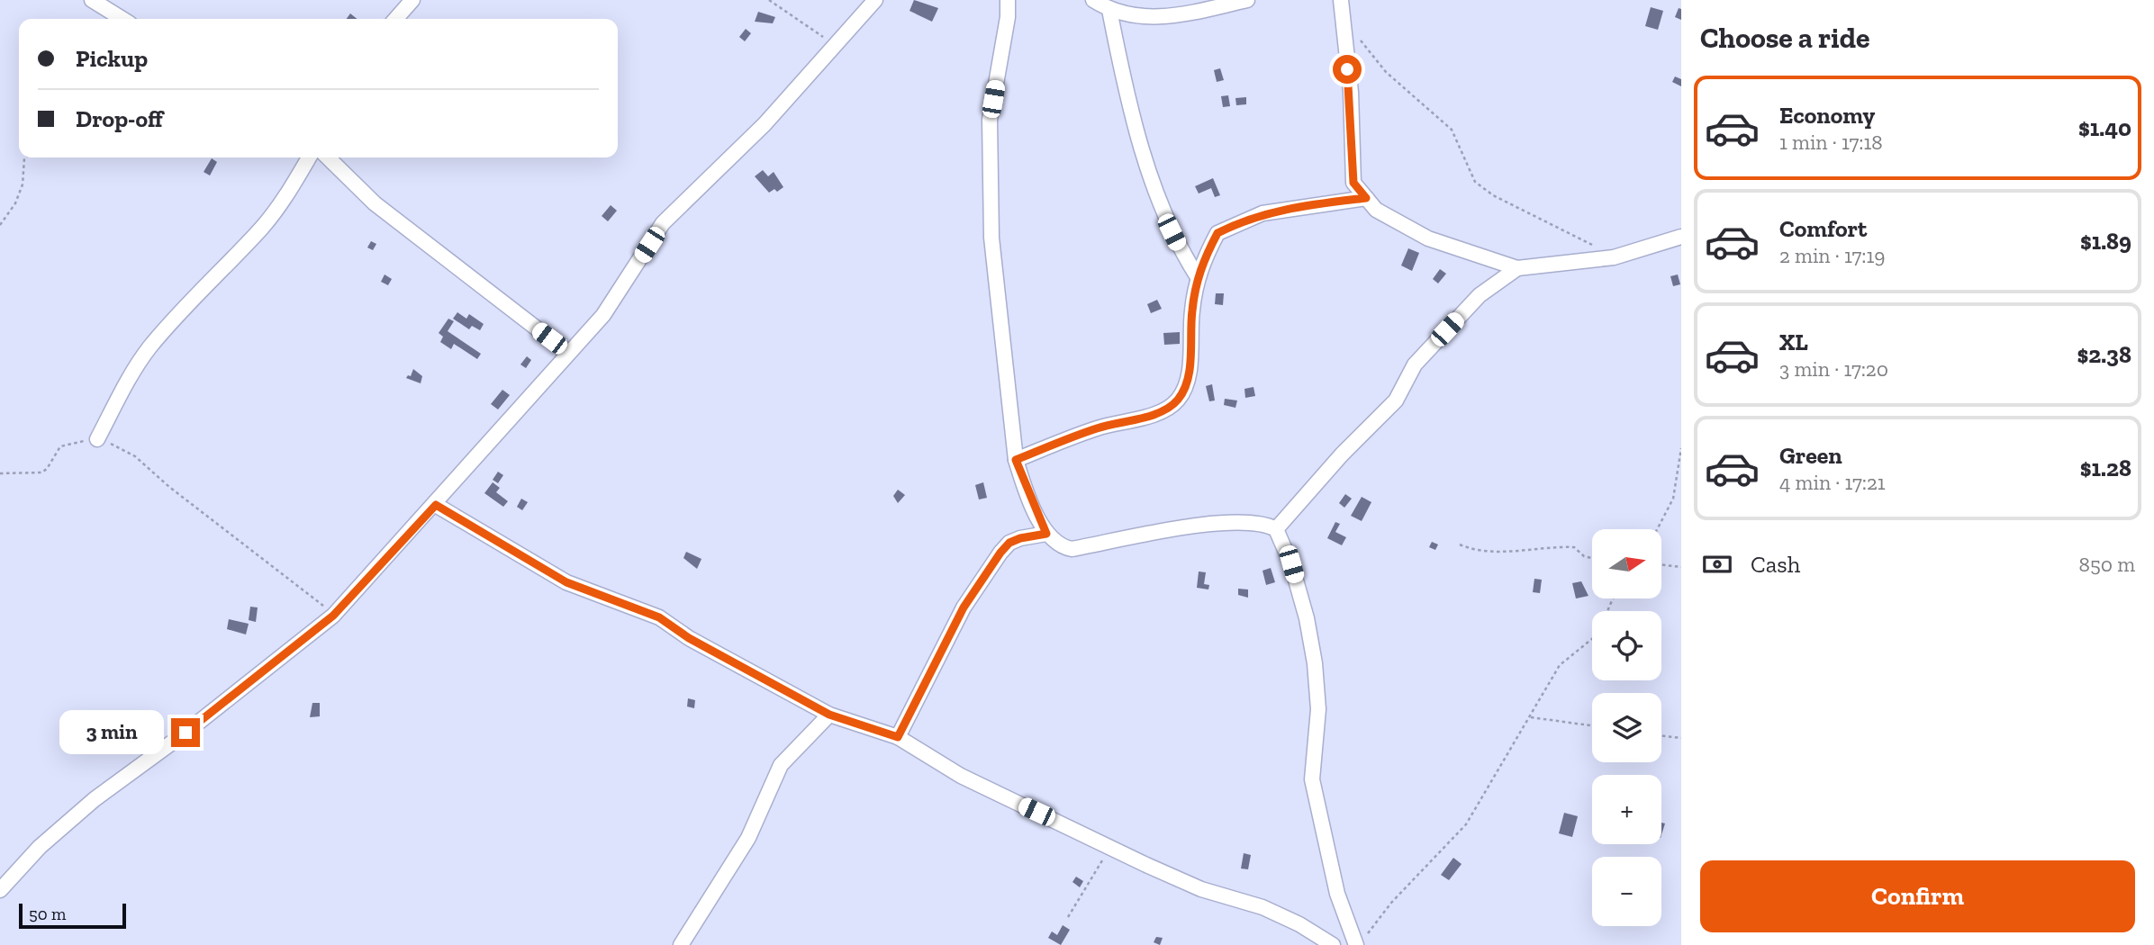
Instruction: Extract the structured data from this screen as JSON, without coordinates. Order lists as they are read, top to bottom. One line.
{"scale_bar":"50 m","north":"right","page":{"heading":"Choose a ride","banner":["Pickup","Drop-off"],"list":[{"name":"Economy","note":"1 min · 17:18","value":"$1.40"},{"name":"Comfort","note":"2 min · 17:19","value":"$1.89"},{"name":"XL","note":"3 min · 17:20","value":"$2.38"},{"name":"Green","note":"4 min · 17:21","value":"$1.28"}],"map_buttons":["+","−"],"pay":["Cash","850 m"],"bubble":"3 min","buttons":"Confirm","scale":"50 m"}}
